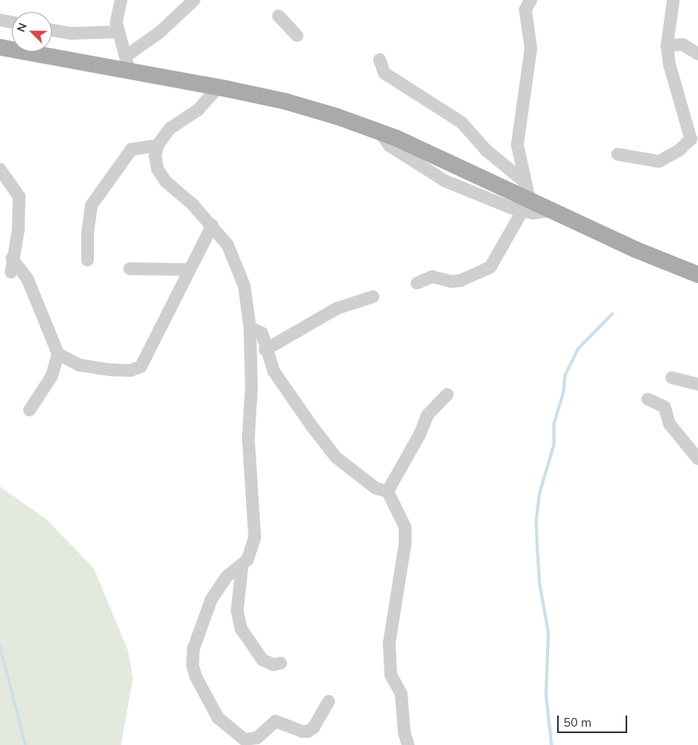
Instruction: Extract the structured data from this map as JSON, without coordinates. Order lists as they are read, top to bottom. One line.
{"scale_bar":"50 m","north":"top left"}
